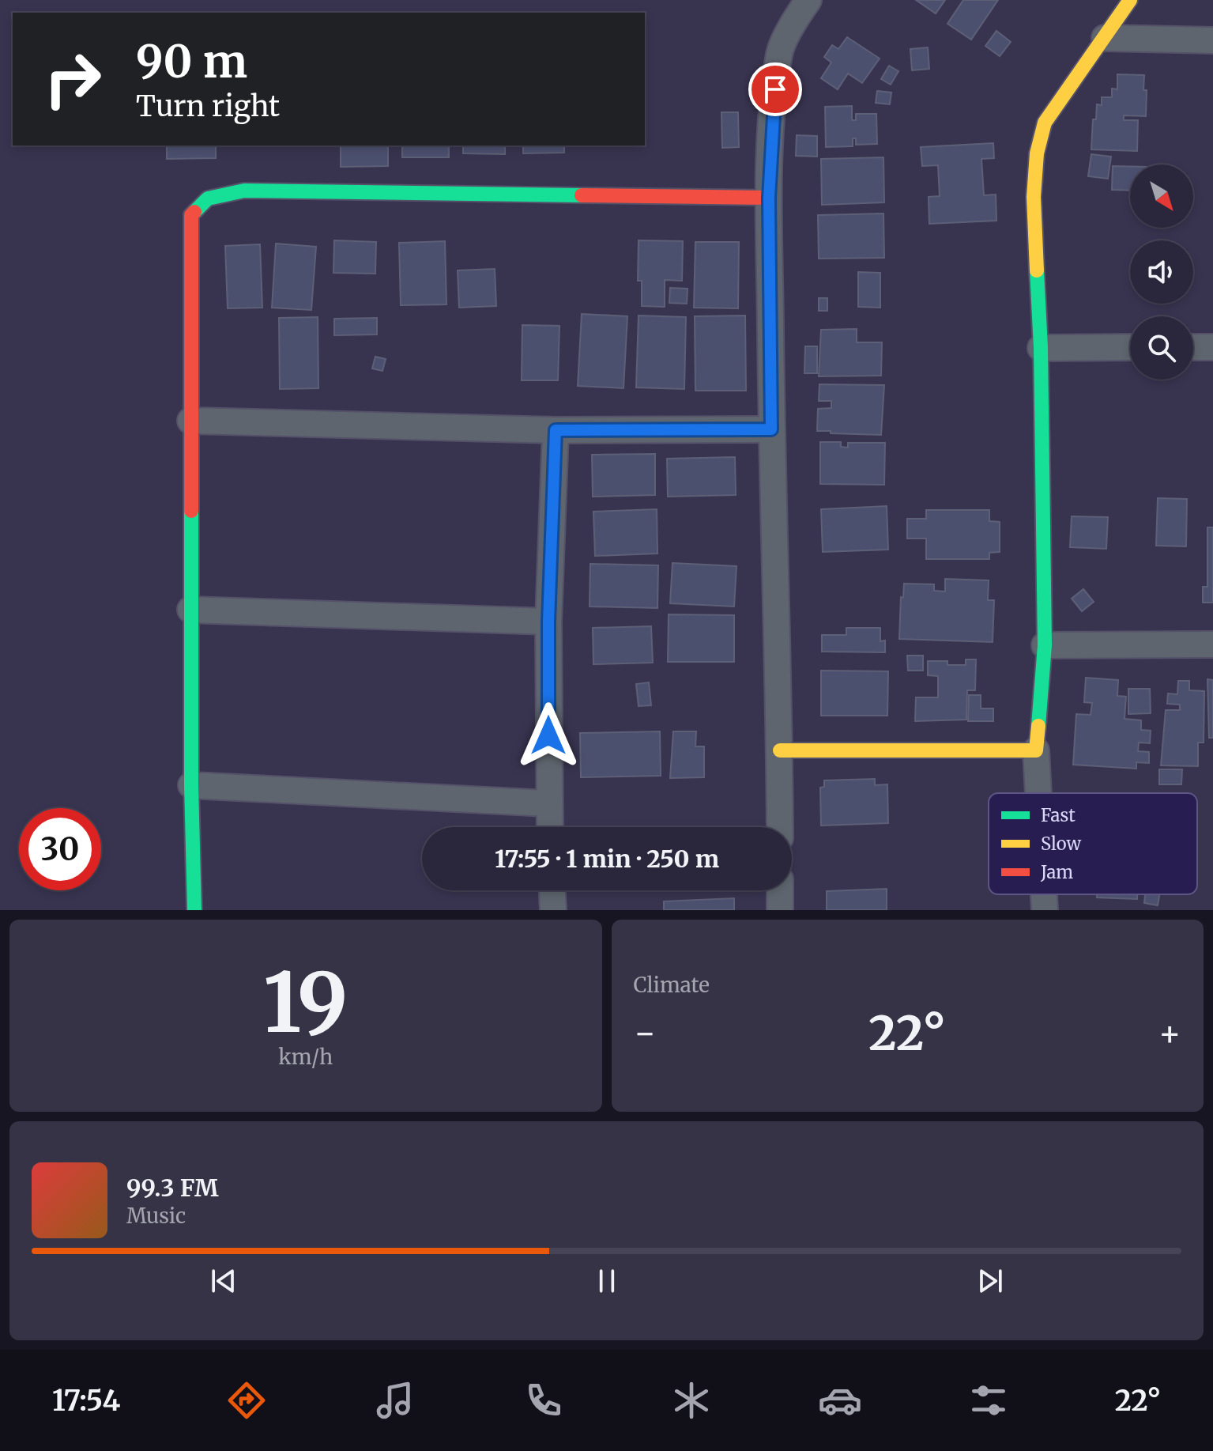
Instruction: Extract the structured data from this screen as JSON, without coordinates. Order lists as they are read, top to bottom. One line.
{"legend":["Fast","Slow","Jam"],"north":"bottom right","page":{"turn":["90 m","Turn right"],"limit":"30","trip":"17:55 · 1 min · 250 m","tile":[["19","km/h"],"Climate"],"heat":["−","22°","+"],"song":["99.3 FM","Music"],"tabs":["17:54","22°"]}}
